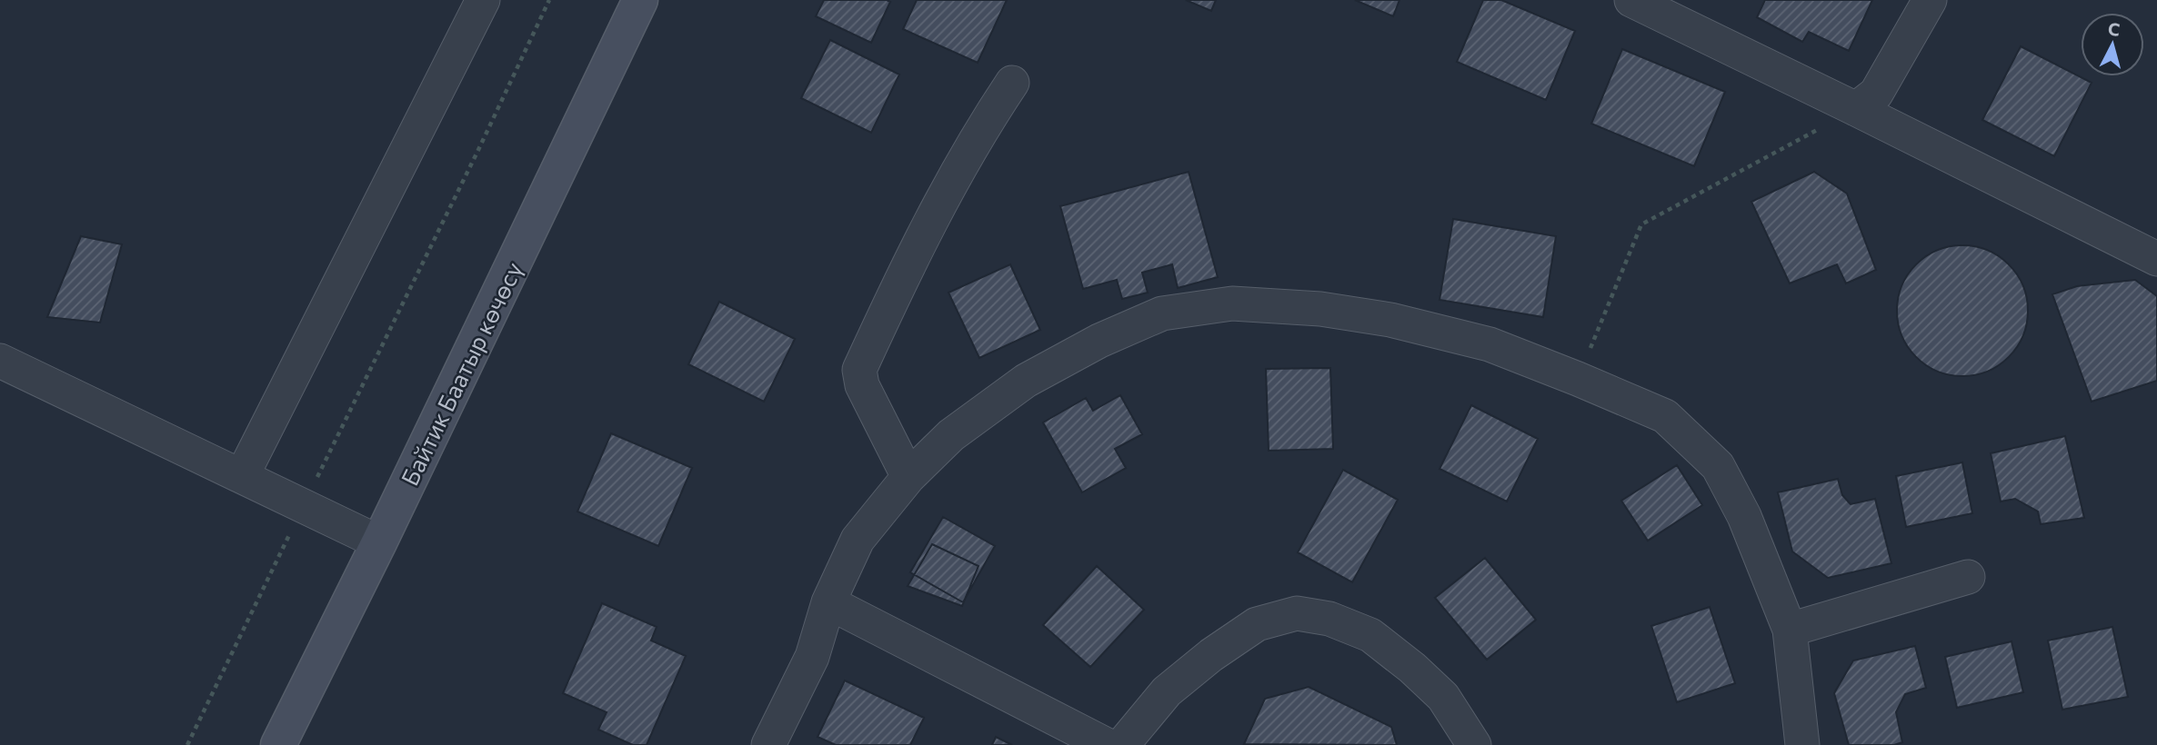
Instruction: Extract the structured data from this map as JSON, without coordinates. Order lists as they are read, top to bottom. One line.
{"streets":{"main road":["Байтик Баатыр көчөсү"]},"north":"top"}
